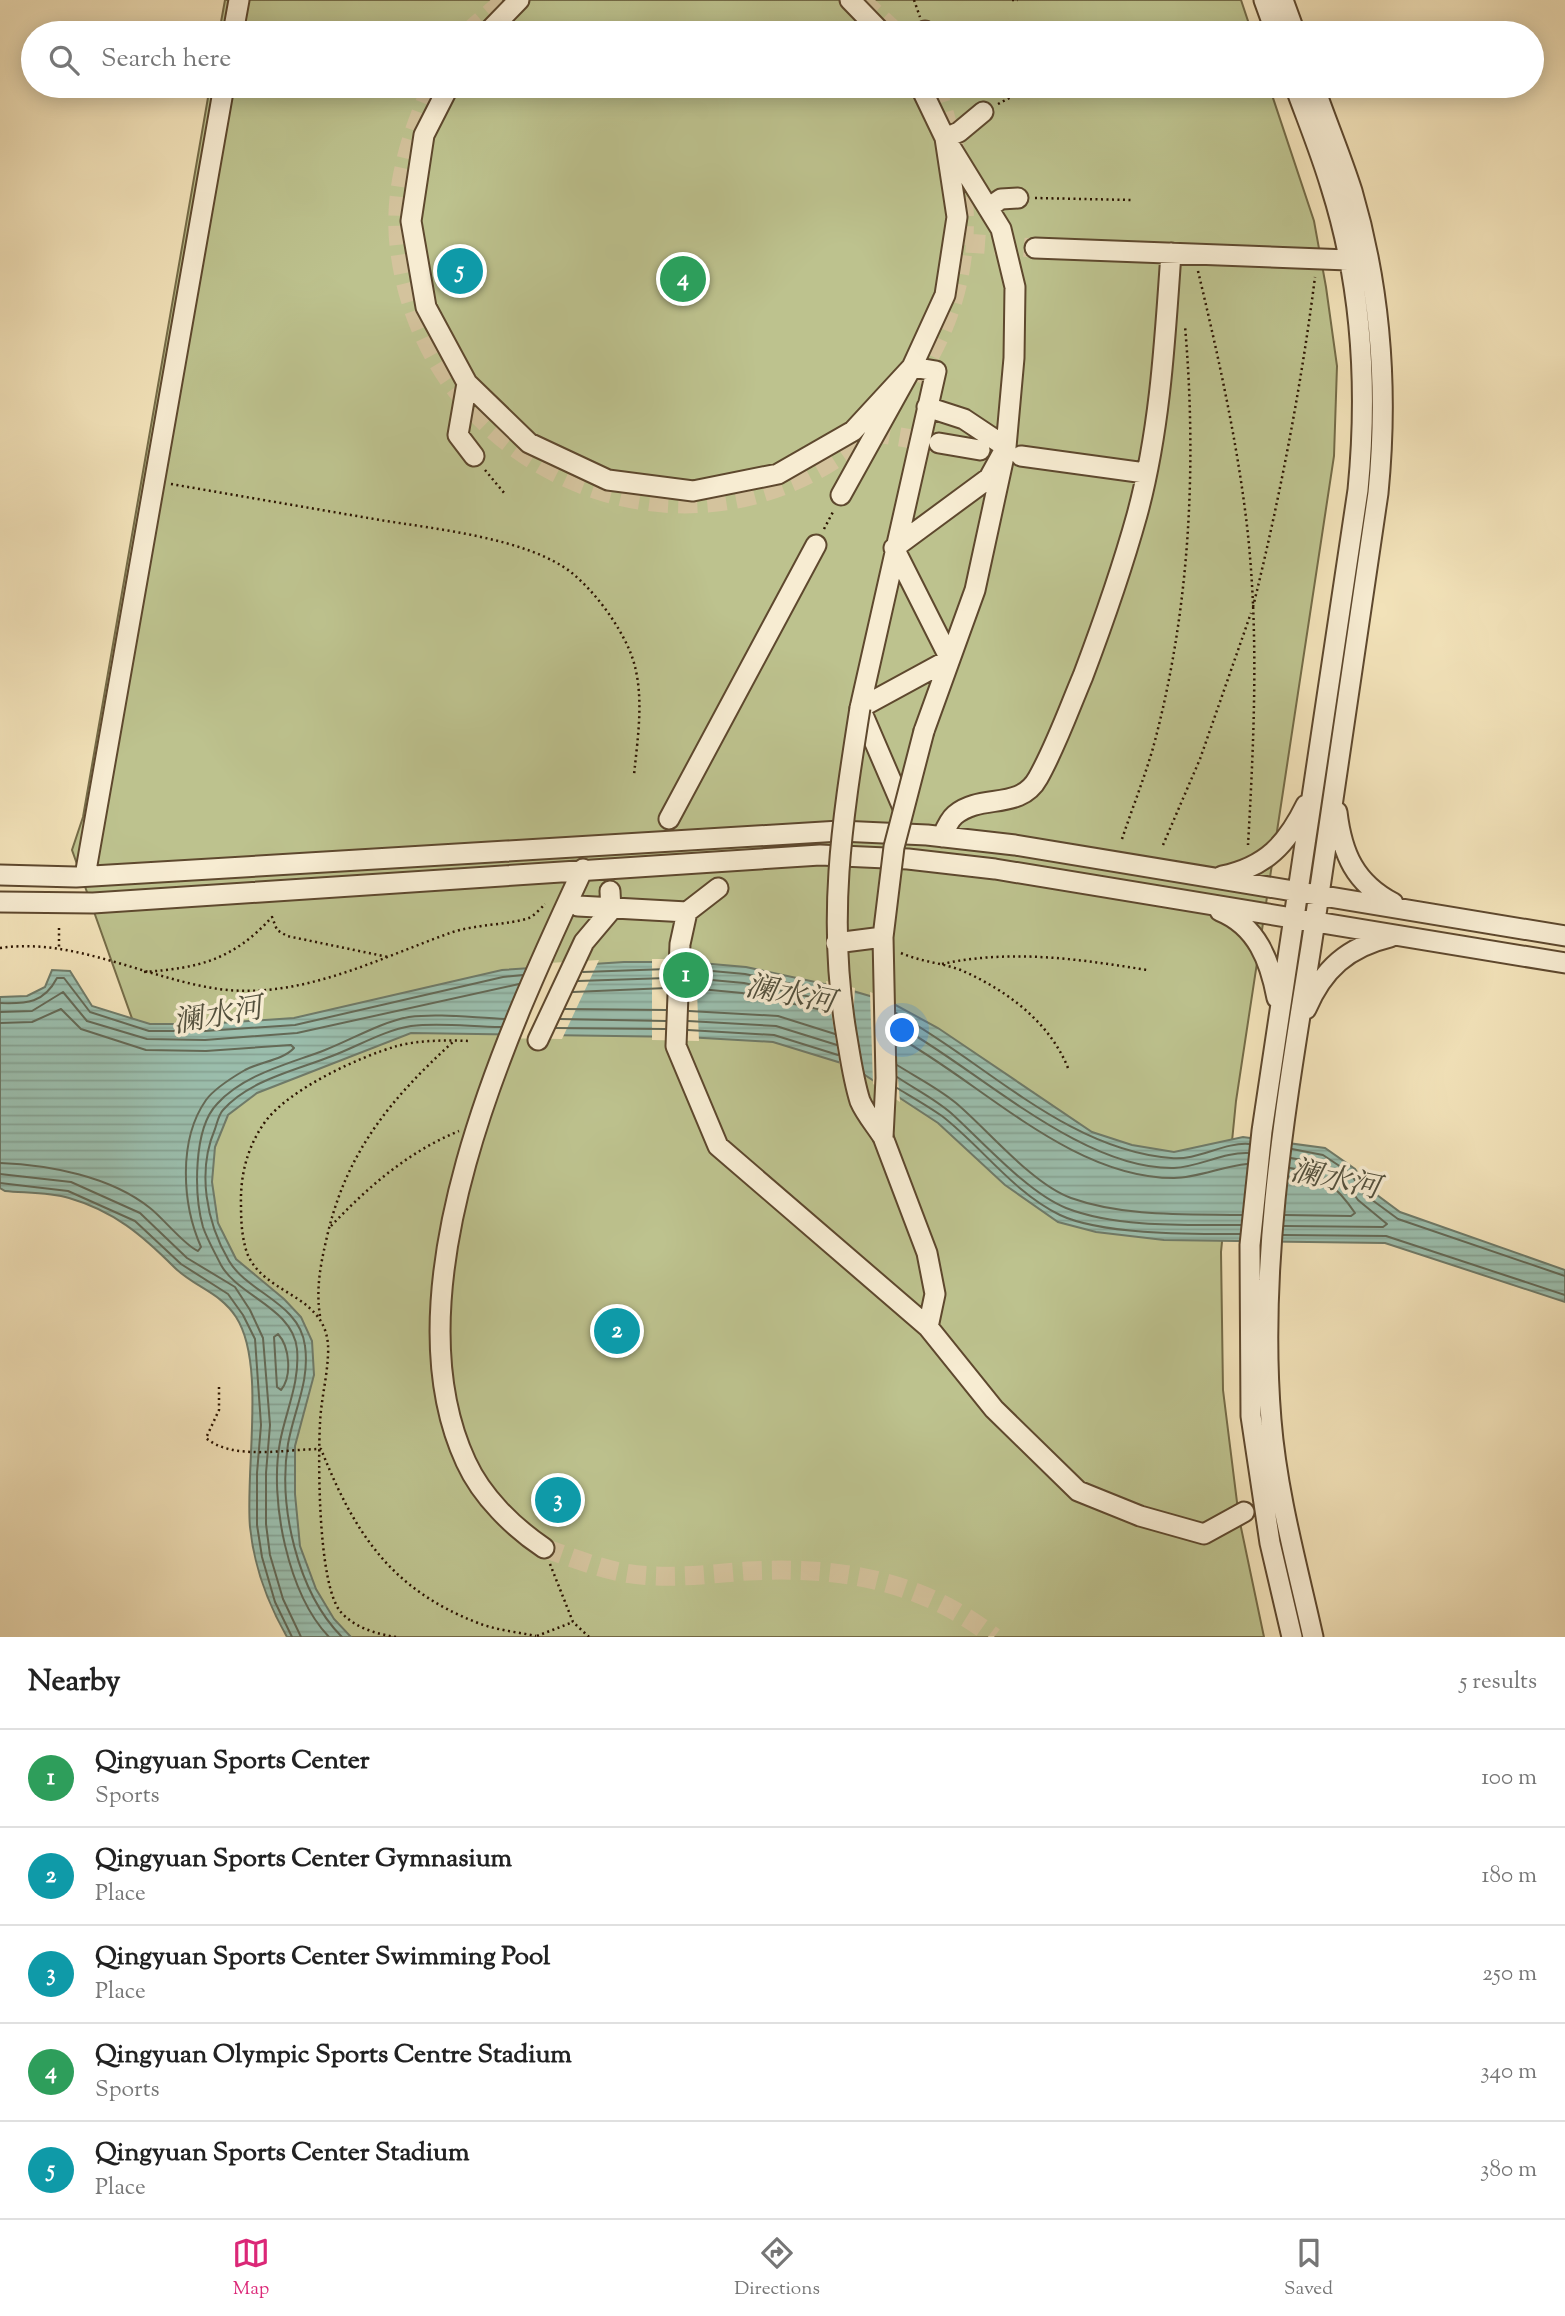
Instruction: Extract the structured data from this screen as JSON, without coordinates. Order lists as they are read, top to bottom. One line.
{"water":["澜水河"],"page":{"search":"Search here","pins":["5","4","1","2","3"],"heading":["Nearby","5 results"],"list":[{"mark":"1","name":"Qingyuan Sports Center","note":"Sports","value":"100 m"},{"mark":"2","name":"Qingyuan Sports Center Gymnasium","note":"Place","value":"180 m"},{"mark":"3","name":"Qingyuan Sports Center Swimming Pool","note":"Place","value":"250 m"},{"mark":"4","name":"Qingyuan Olympic Sports Centre Stadium","note":"Sports","value":"340 m"},{"mark":"5","name":"Qingyuan Sports Center Stadium","note":"Place","value":"380 m"}],"nav":["Map","Directions","Saved"]}}
